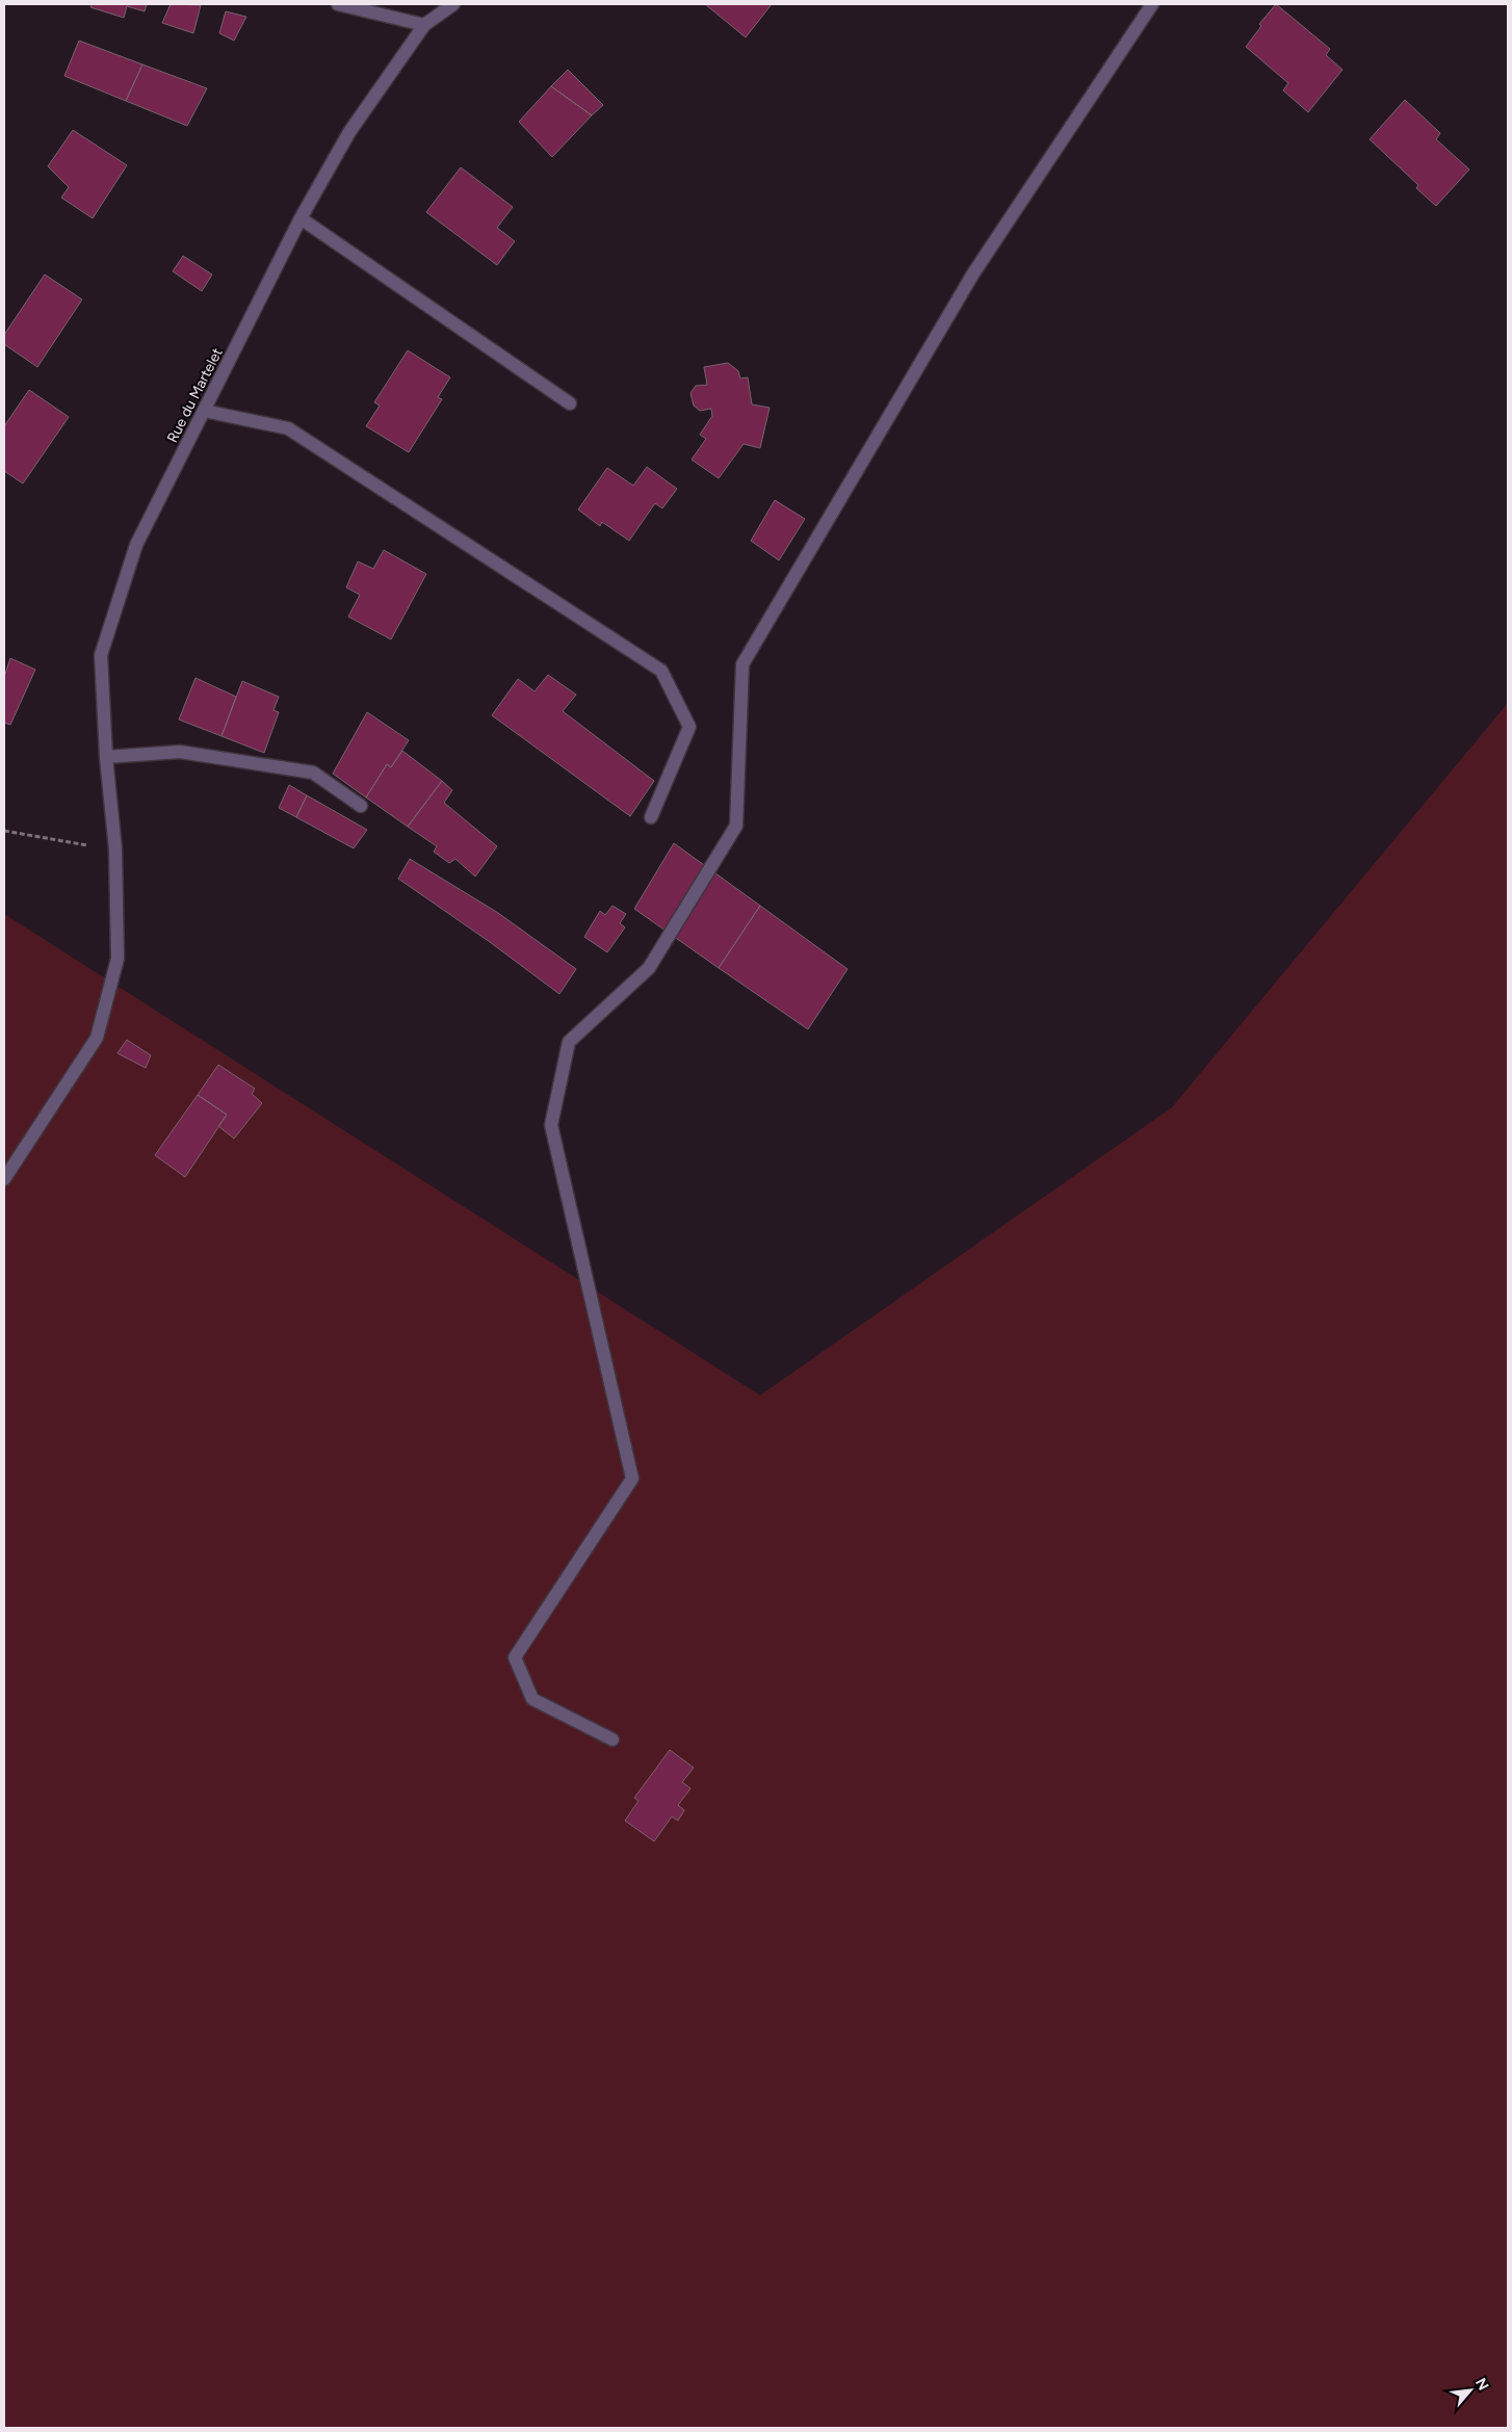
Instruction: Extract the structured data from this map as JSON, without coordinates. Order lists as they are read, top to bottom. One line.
{"streets":{"street":["Rue du Martelet"]},"north":"top right"}
